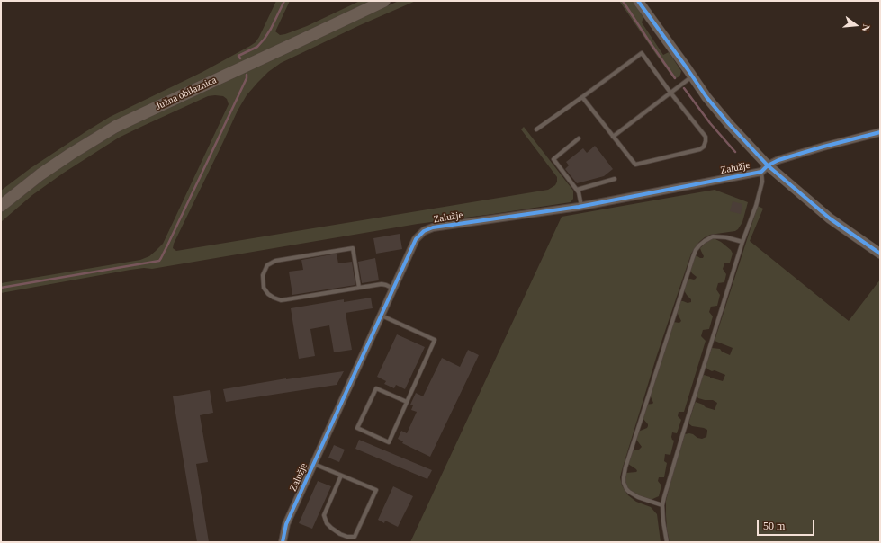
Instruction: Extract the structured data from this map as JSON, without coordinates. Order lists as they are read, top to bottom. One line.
{"streets":{"main road":["Južna obilaznica"],"street":["Zalužje"]},"scale_bar":"50 m","north":"right"}
